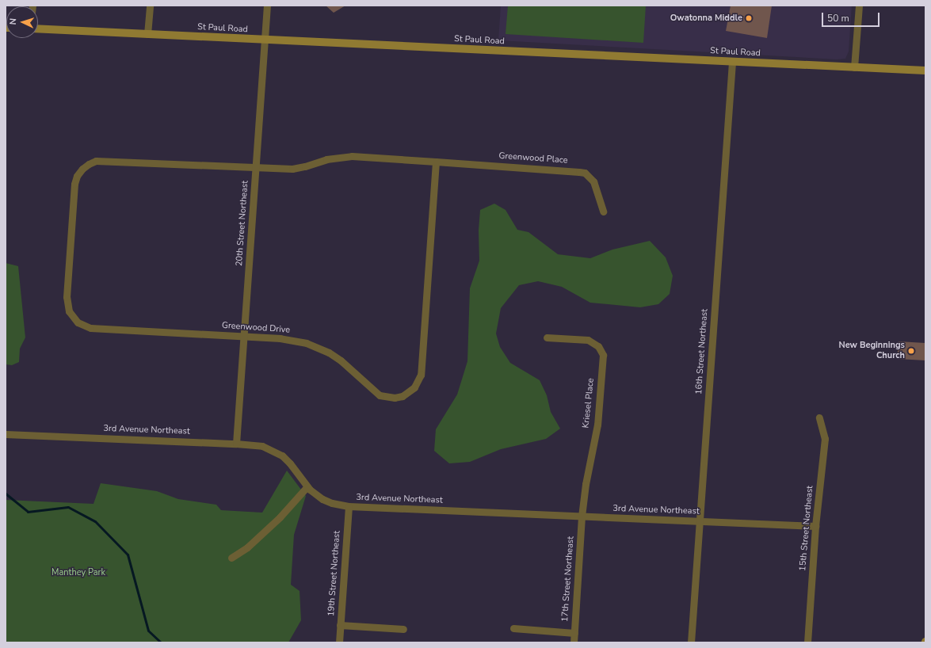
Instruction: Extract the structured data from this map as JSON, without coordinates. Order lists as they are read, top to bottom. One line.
{"streets":{"street":["St Paul Road","Greenwood Place","20th Street Northeast","Greenwood Drive","16th Street Northeast","Kriesel Place","3rd Avenue Northeast","15th Street Northeast","19th Street Northeast","17th Street Northeast"]},"crossings":[["St Paul Road","20th Street Northeast"],["St Paul Road","16th Street Northeast"],["Greenwood Place","Greenwood Drive"],["20th Street Northeast","Greenwood Drive"],["20th Street Northeast","3rd Avenue Northeast"],["16th Street Northeast","3rd Avenue Northeast"],["Kriesel Place","3rd Avenue Northeast"],["Kriesel Place","17th Street Northeast"],["3rd Avenue Northeast","15th Street Northeast"],["3rd Avenue Northeast","19th Street Northeast"],["3rd Avenue Northeast","17th Street Northeast"]],"parks":["Manthey Park"],"places":["Owatonna Middle","New Beginnings Church"],"scale_bar":"50 m","north":"left"}
